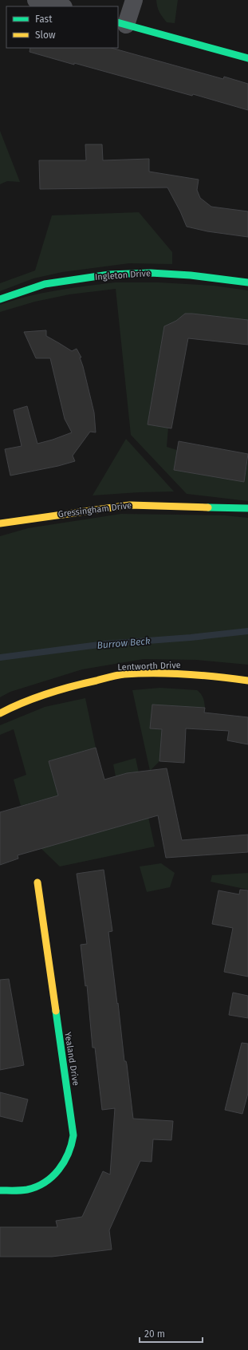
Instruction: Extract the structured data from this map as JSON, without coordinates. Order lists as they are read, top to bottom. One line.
{"streets":{"street":["Ingleton Drive","Gressingham Drive","Lentworth Drive","Yealand Drive"]},"water":["Burrow Beck"],"legend":["Fast","Slow"],"scale_bar":"20 m"}
